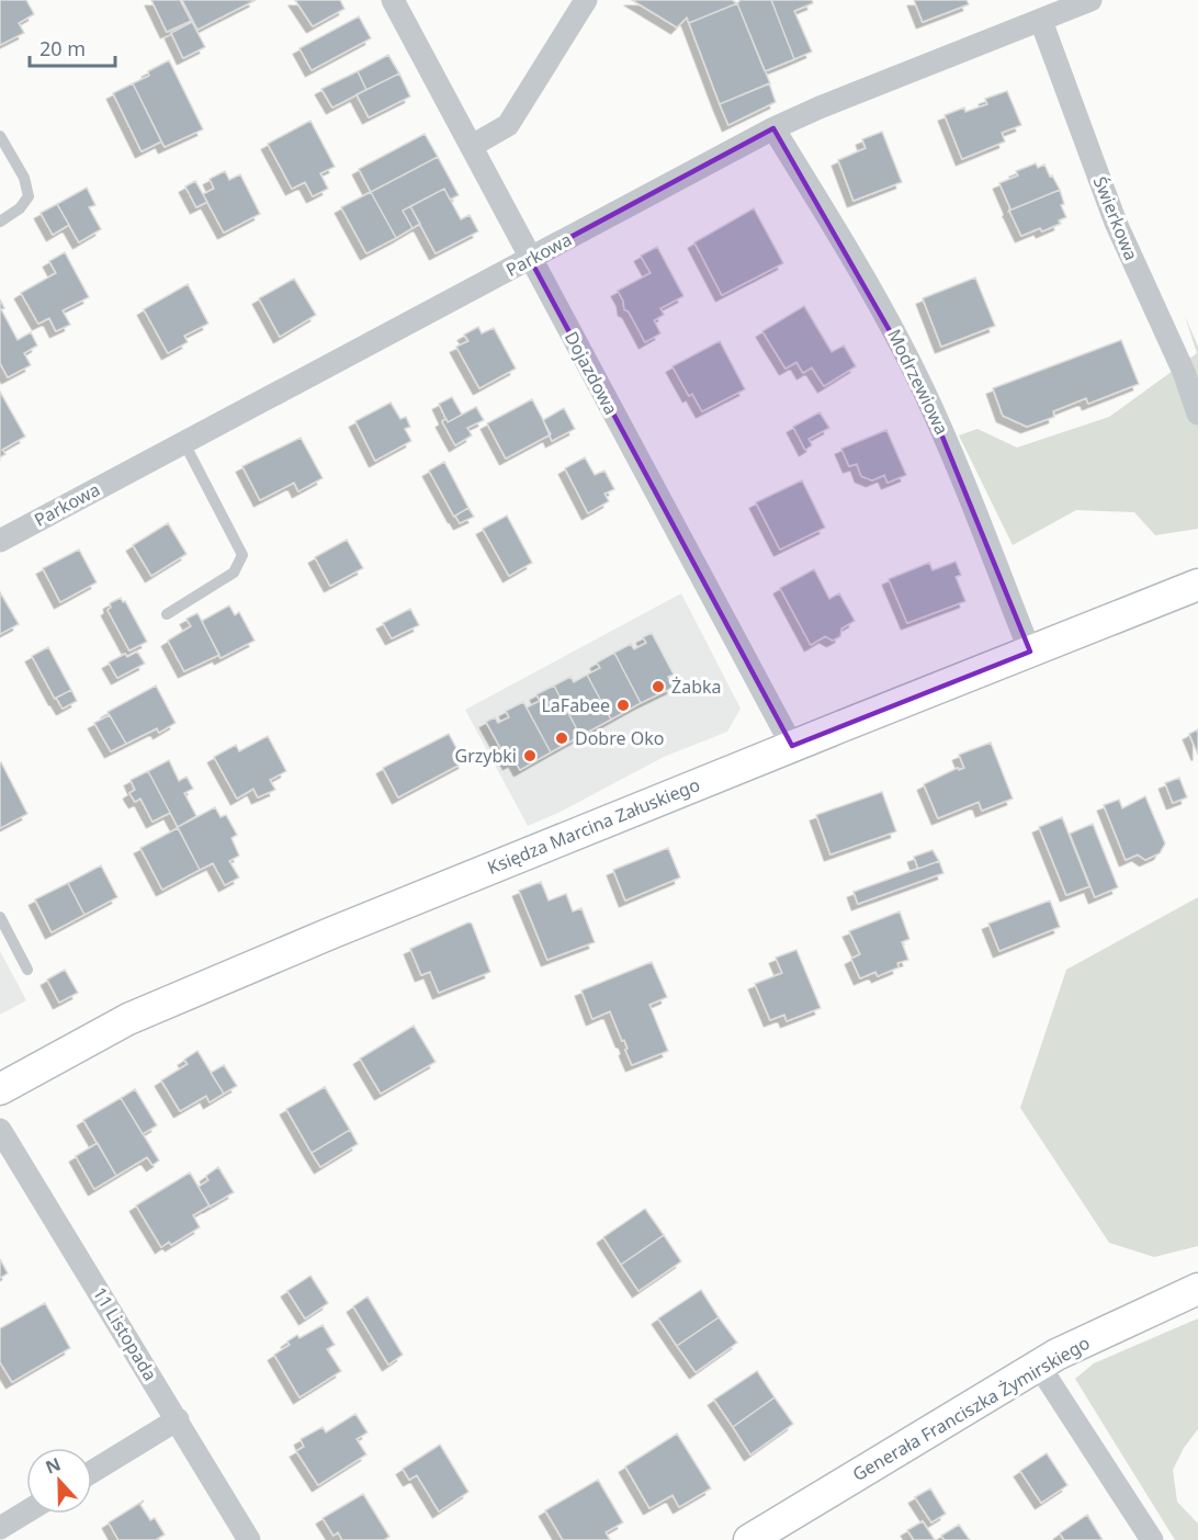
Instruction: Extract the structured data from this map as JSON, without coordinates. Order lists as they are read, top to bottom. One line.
{"streets":{"street":["Świerkowa","Parkowa","Dojazdowa","Modrzewiowa","Księdza Marcina Załuskiego","11 Listopada","Generała Franciszka Żymirskiego"]},"crossings":[["Świerkowa","Parkowa"],["Parkowa","Dojazdowa"],["Parkowa","Modrzewiowa"],["Dojazdowa","Księdza Marcina Załuskiego"],["Modrzewiowa","Księdza Marcina Załuskiego"]],"places":["Żabka","LaFabee","Dobre Oko","Grzybki"],"scale_bar":"20 m","north":"top"}
